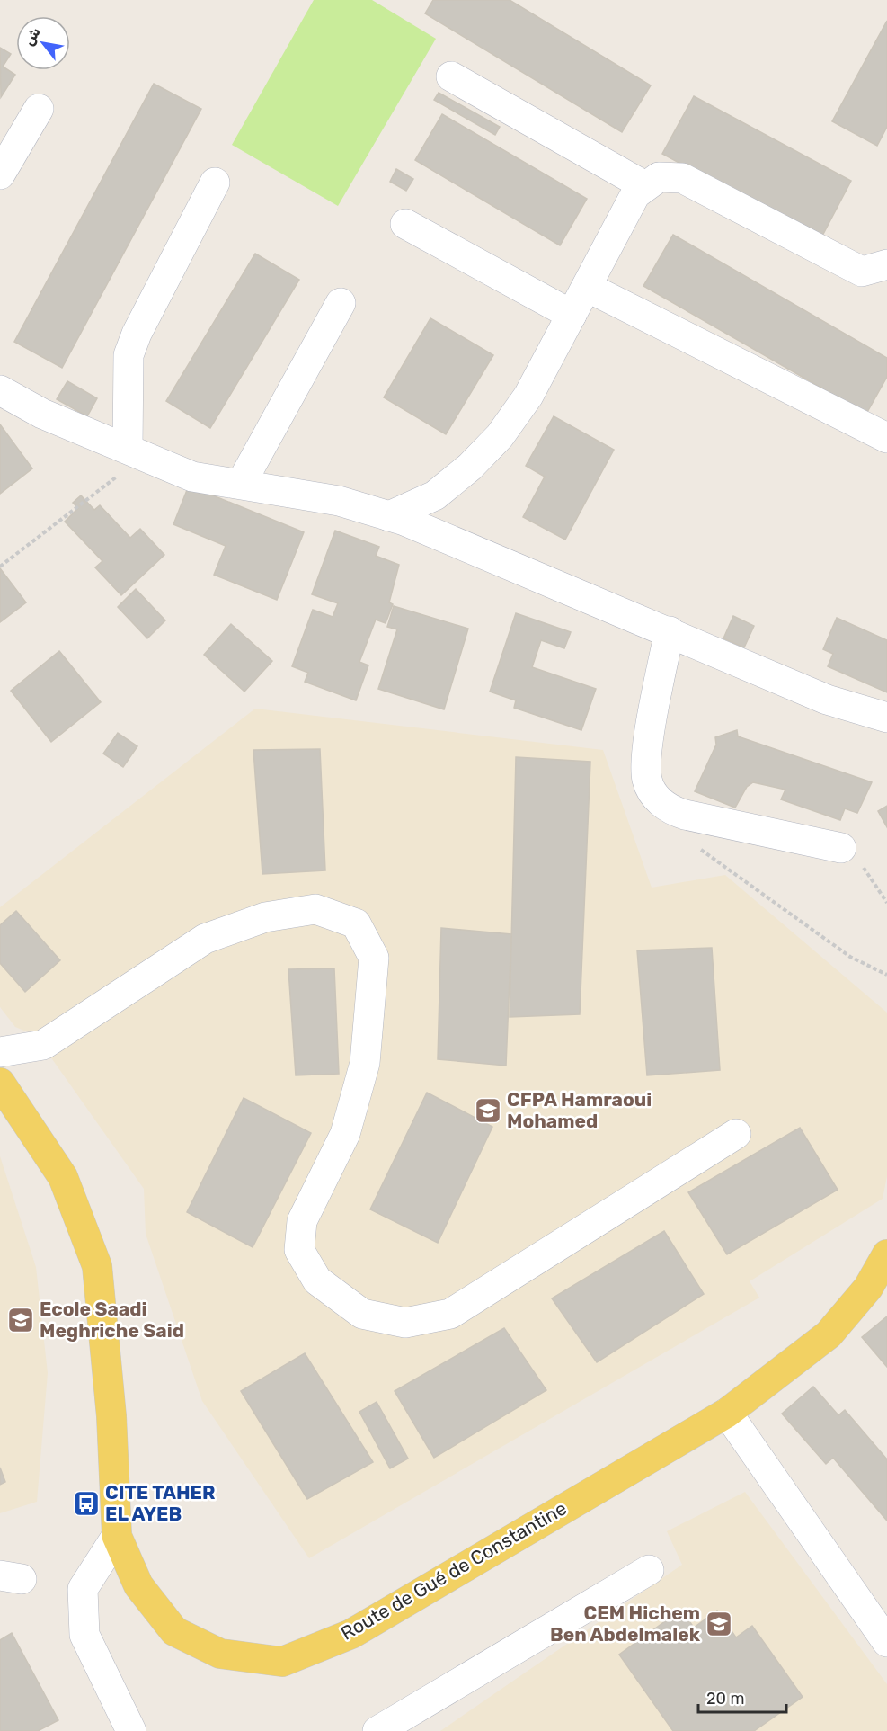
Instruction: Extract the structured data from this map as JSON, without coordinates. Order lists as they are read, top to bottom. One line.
{"streets":{"main road":["Route de Gué de Constantine"]},"places":{"school or university":["CFPA Hamraoui Mohamed","Ecole Saadi Meghriche Said","CEM Hichem Ben Abdelmalek"],"bus stop":["CITE TAHER EL AYEB"]},"scale_bar":"20 m","north":"top left"}
